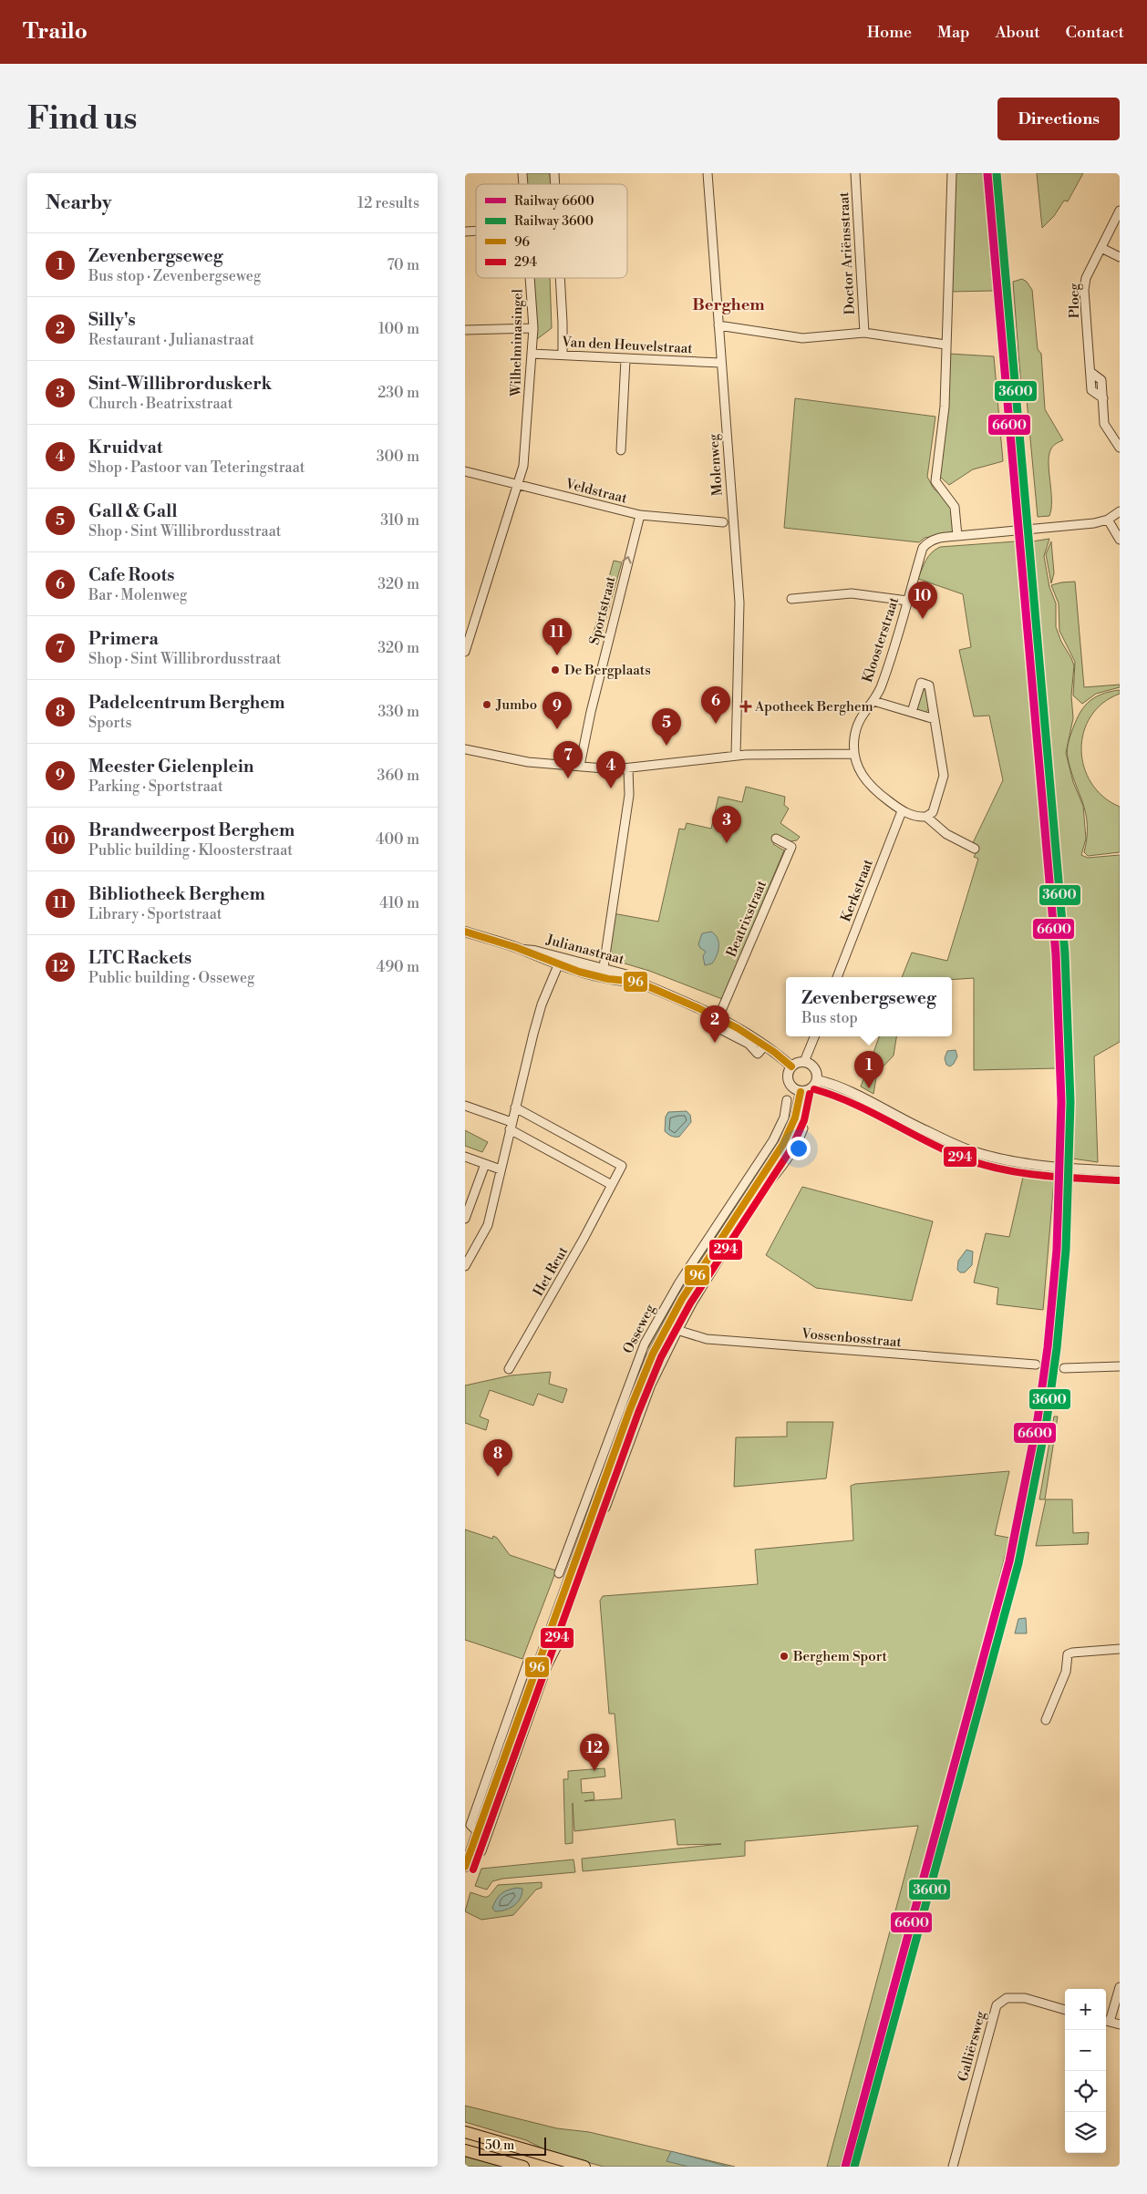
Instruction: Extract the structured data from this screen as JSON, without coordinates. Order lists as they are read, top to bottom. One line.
{"streets":{"street":["Doctor Ariënsstraat","Ploeg","Wilhelminasingel","Van den Heuvelstraat","Molenweg","Veldstraat","Sportstraat","Kloosterstraat","Kerkstraat","Beatrixstraat","Julianastraat","Het Reut","Osseweg","Vossenbosstraat","Galliërsweg"]},"crossings":[["Wilhelminasingel","Van den Heuvelstraat"],["Wilhelminasingel","Veldstraat"],["Van den Heuvelstraat","Molenweg"],["Veldstraat","Sportstraat"],["Kloosterstraat","Kerkstraat"],["Beatrixstraat","Julianastraat"],["Julianastraat","Osseweg"],["Osseweg","Vossenbosstraat"]],"one_way":["Sportstraat"],"districts":["Berghem"],"places":{"other":["De Bergplaats","Jumbo","Berghem Sport"],"health":["Apotheek Berghem"]},"lines":["rail line 6600","rail line 3600","transit line 96","transit line 294"],"legend":["Railway 6600","Railway 3600","96","294"],"scale_bar":"50 m","page":{"header":"Trailo","nav":["Home","Map","About","Contact"],"buttons":"Directions","title":"Find us","heading":["Nearby","12 results"],"list":[{"mark":"1","name":"Zevenbergseweg","note":"Bus stop · Zevenbergseweg","value":"70 m"},{"mark":"2","name":"Silly's","note":"Restaurant · Julianastraat","value":"100 m"},{"mark":"3","name":"Sint-Willibrorduskerk","note":"Church · Beatrixstraat","value":"230 m"},{"mark":"4","name":"Kruidvat","note":"Shop · Pastoor van Teteringstraat","value":"300 m"},{"mark":"5","name":"Gall & Gall","note":"Shop · Sint Willibrordusstraat","value":"310 m"},{"mark":"6","name":"Cafe Roots","note":"Bar · Molenweg","value":"320 m"},{"mark":"7","name":"Primera","note":"Shop · Sint Willibrordusstraat","value":"320 m"},{"mark":"8","name":"Padelcentrum Berghem","note":"Sports","value":"330 m"},{"mark":"9","name":"Meester Gielenplein","note":"Parking · Sportstraat","value":"360 m"},{"mark":"10","name":"Brandweerpost Berghem","note":"Public building · Kloosterstraat","value":"400 m"},{"mark":"11","name":"Bibliotheek Berghem","note":"Library · Sportstraat","value":"410 m"},{"mark":"12","name":"LTC Rackets","note":"Public building · Osseweg","value":"490 m"}],"pins":["10","11","6","9","5","7","4","3","2","1","8","12"],"popup":["Zevenbergseweg","Bus stop"],"map_buttons":["+","−"],"scale":"50 m"}}
